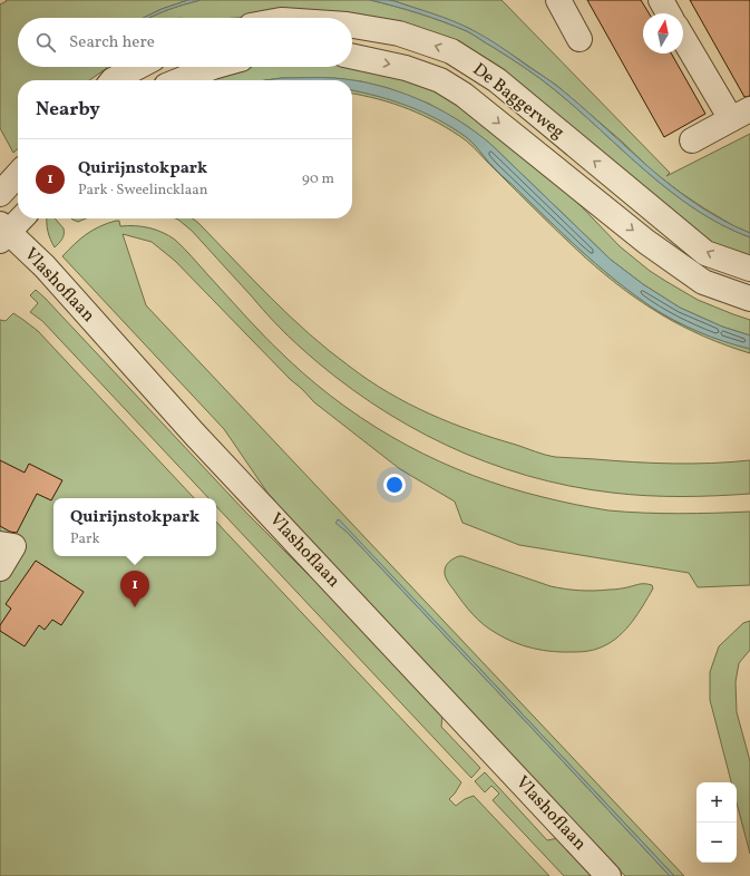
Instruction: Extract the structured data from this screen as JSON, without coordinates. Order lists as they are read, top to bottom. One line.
{"streets":{"street":["De Baggerweg","Vlashoflaan"]},"north":"top","page":{"search":"Search here","heading":"Nearby","list":[{"mark":"1","name":"Quirijnstokpark","note":"Park · Sweelincklaan","value":"90 m"}],"popup":["Quirijnstokpark","Park"],"pins":"1","map_buttons":["+","−"]}}
